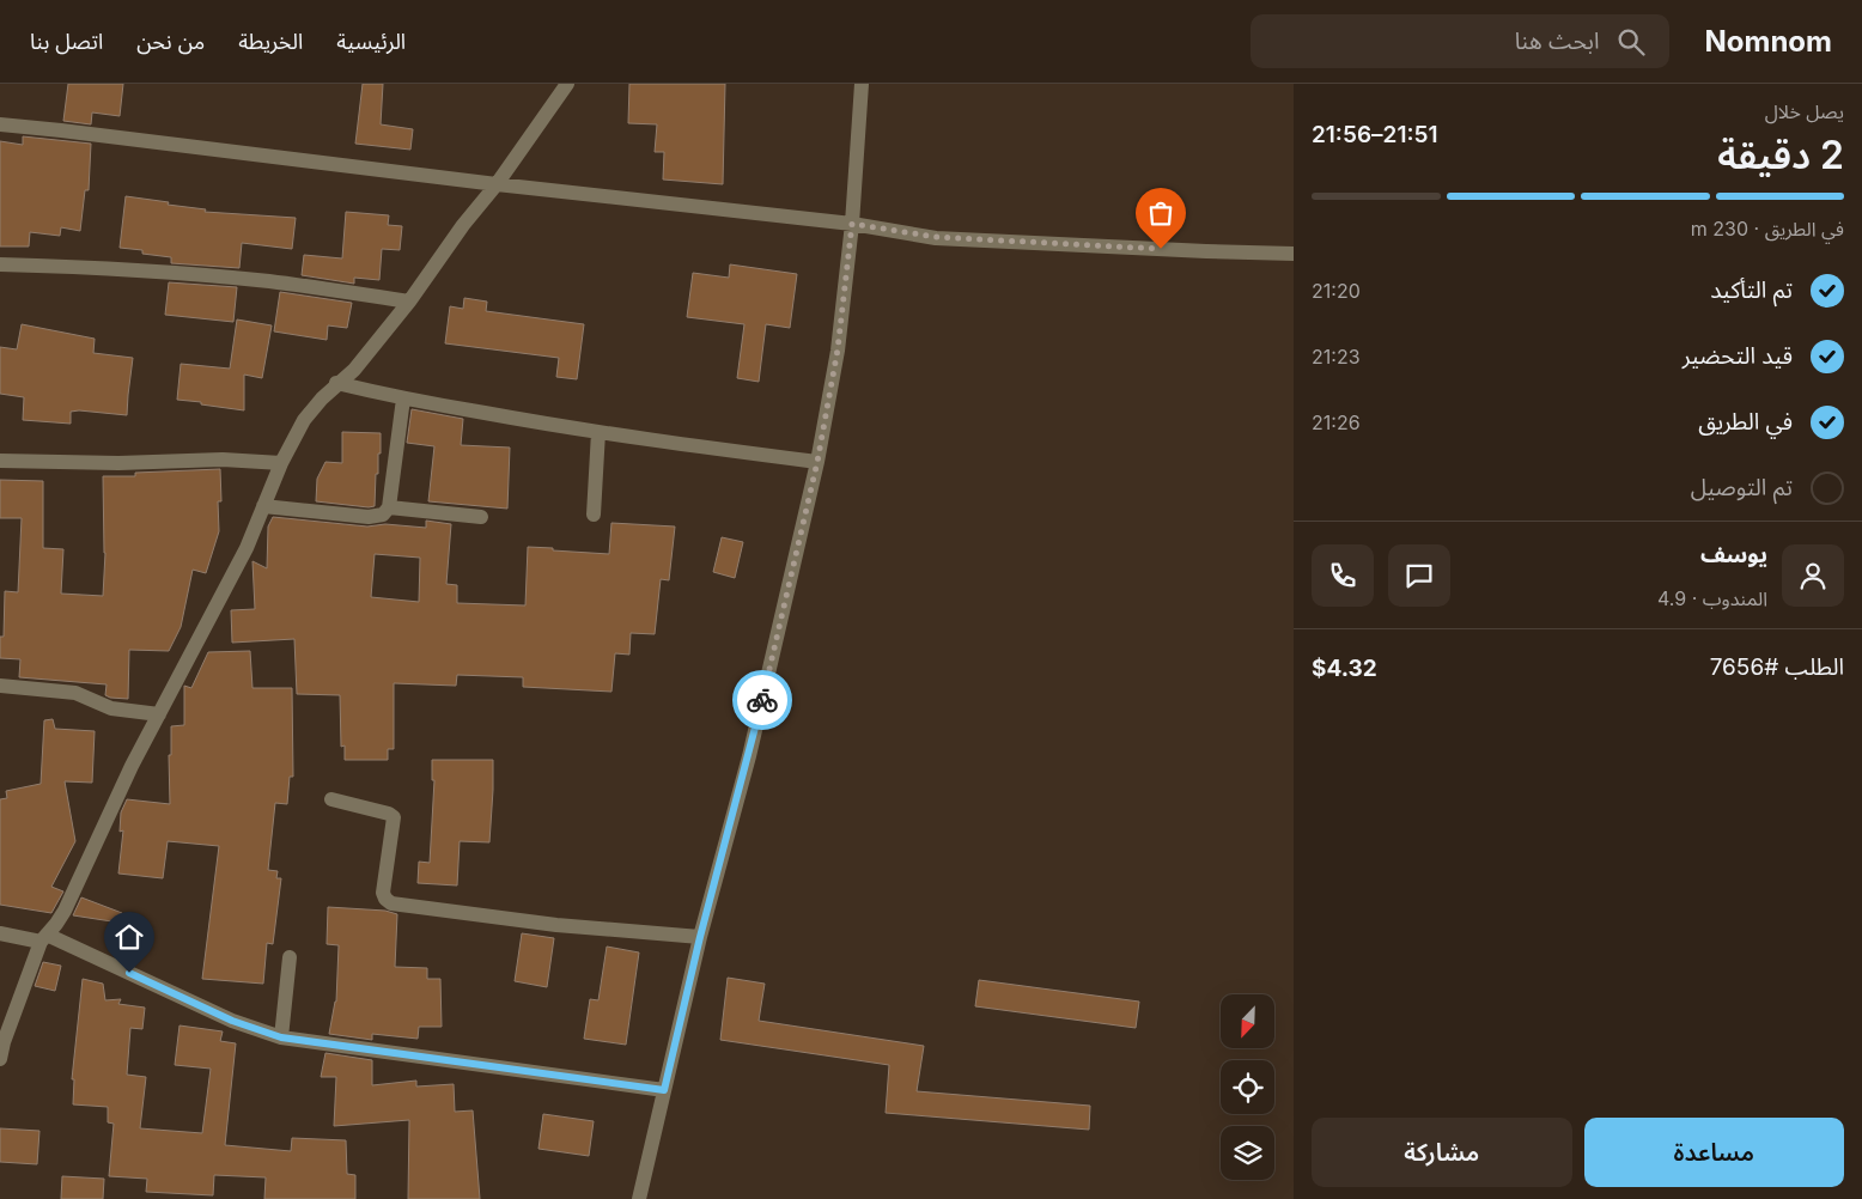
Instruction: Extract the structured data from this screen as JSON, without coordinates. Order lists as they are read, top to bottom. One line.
{"north":"bottom left","page":{"header":"Nomnom","search":"ابحث هنا","nav":["الرئيسية","الخريطة","من نحن","اتصل بنا"],"heading":["2 دقيقة","يصل خلال","21:51–21:56"],"panel":["يوسف","المندوب · 4.9","الطلب #7656","$4.32"],"bar":"في الطريق · 230 m","list":[["تم التأكيد","21:20"],["قيد التحضير","21:23"],["في الطريق","21:26"],"تم التوصيل"],"buttons":["مساعدة","مشاركة"]}}
